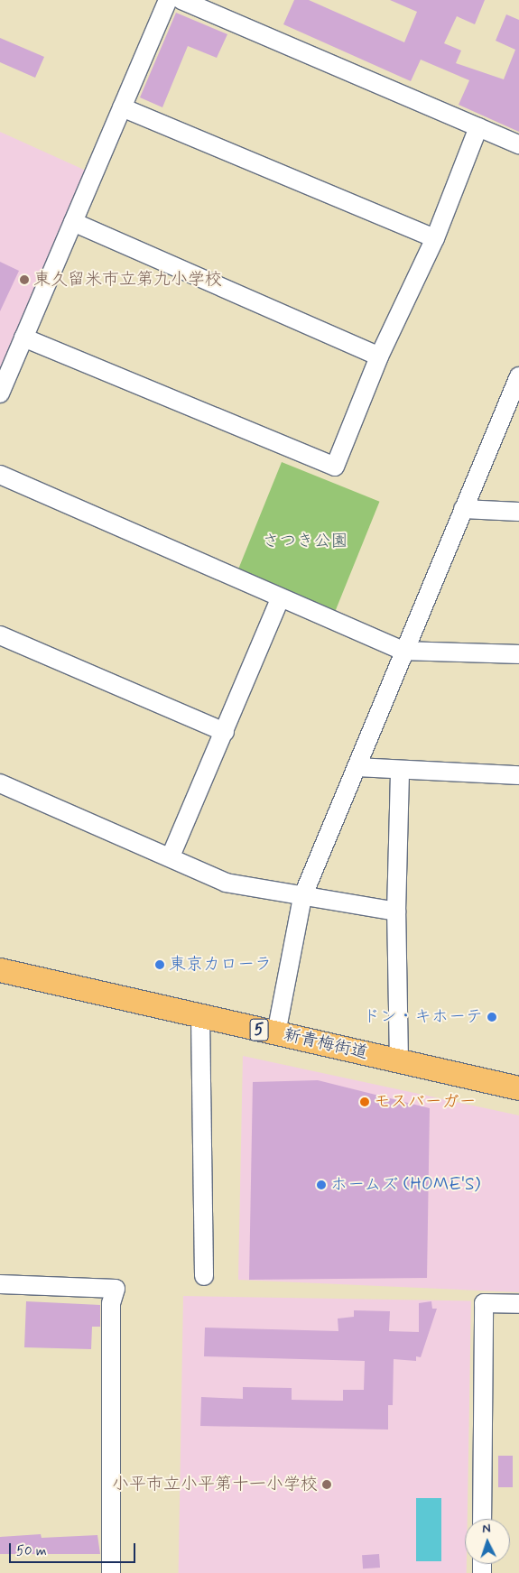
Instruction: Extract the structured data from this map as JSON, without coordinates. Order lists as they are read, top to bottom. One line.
{"streets":{"main road":["5","新青梅街道"]},"parks":["さつき公園"],"places":["東久留米市立第九小学校","東京カローラ","ドン・キホーテ","モスバーガー","ホームズ (HOME'S)","小平市立小平第十一小学校"],"scale_bar":"50 m","north":"top"}
